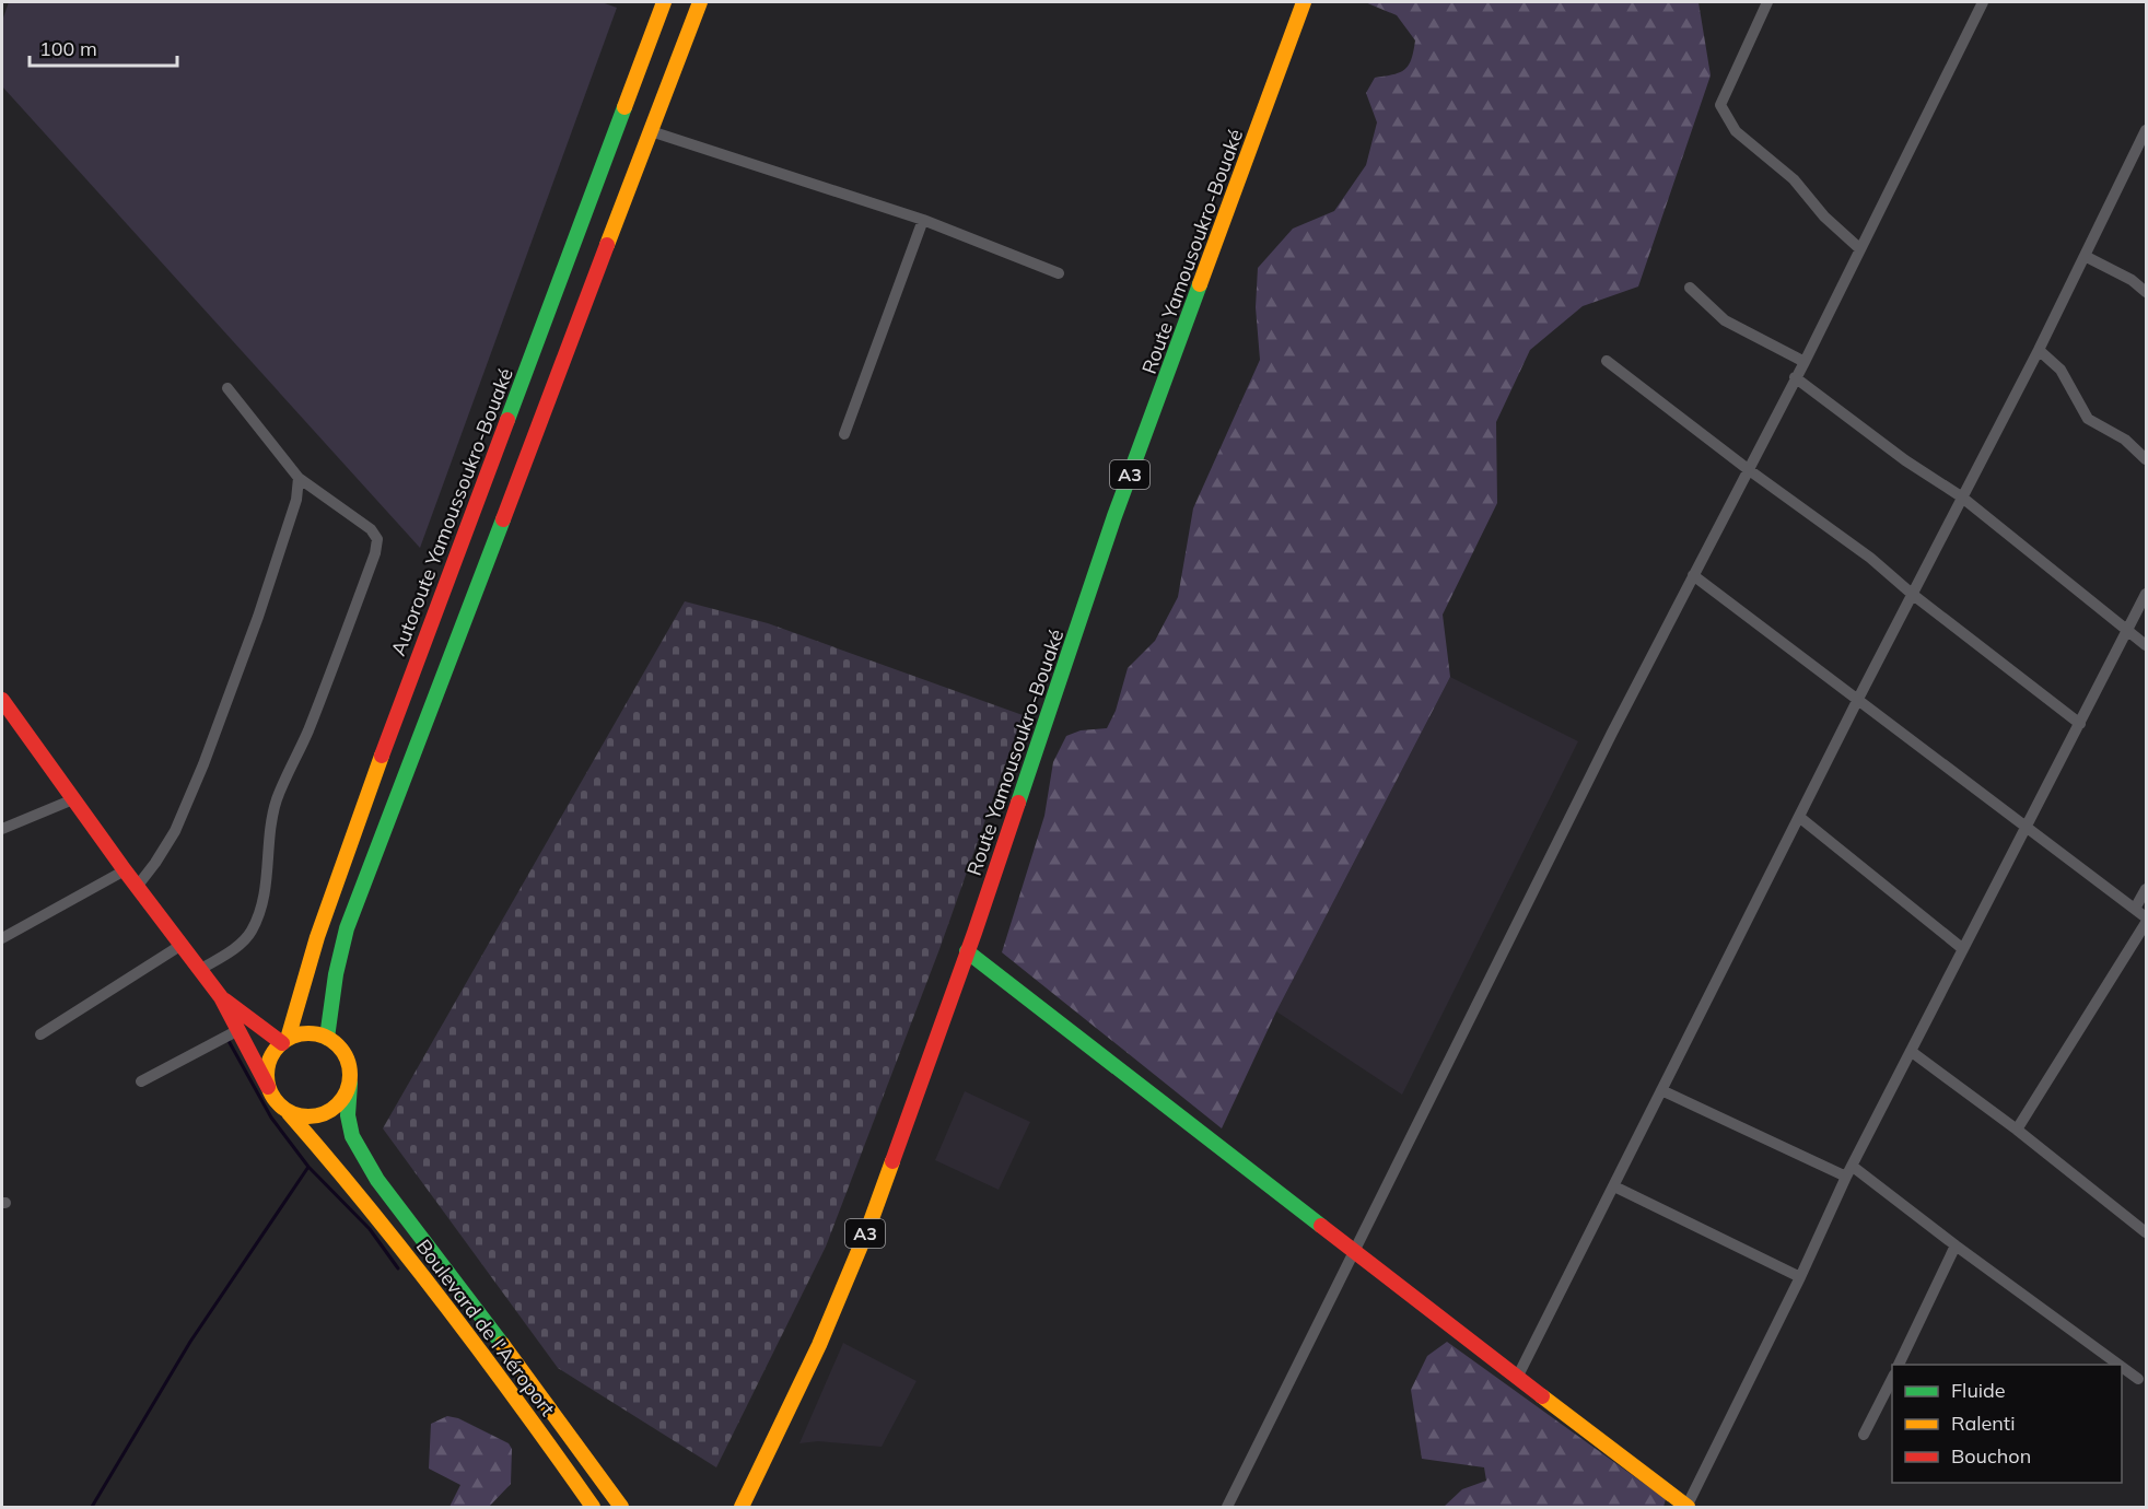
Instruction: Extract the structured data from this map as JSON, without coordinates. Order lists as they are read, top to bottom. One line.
{"streets":{"main road":["Route Yamousoukro-Bouaké","A3","Autoroute Yamoussoukro-Bouaké","Boulevard de l'Aéroport"]},"crossings":[["Autoroute Yamoussoukro-Bouaké","Boulevard de l'Aéroport"]],"legend":["Fluide","Ralenti","Bouchon"],"scale_bar":"100 m"}
